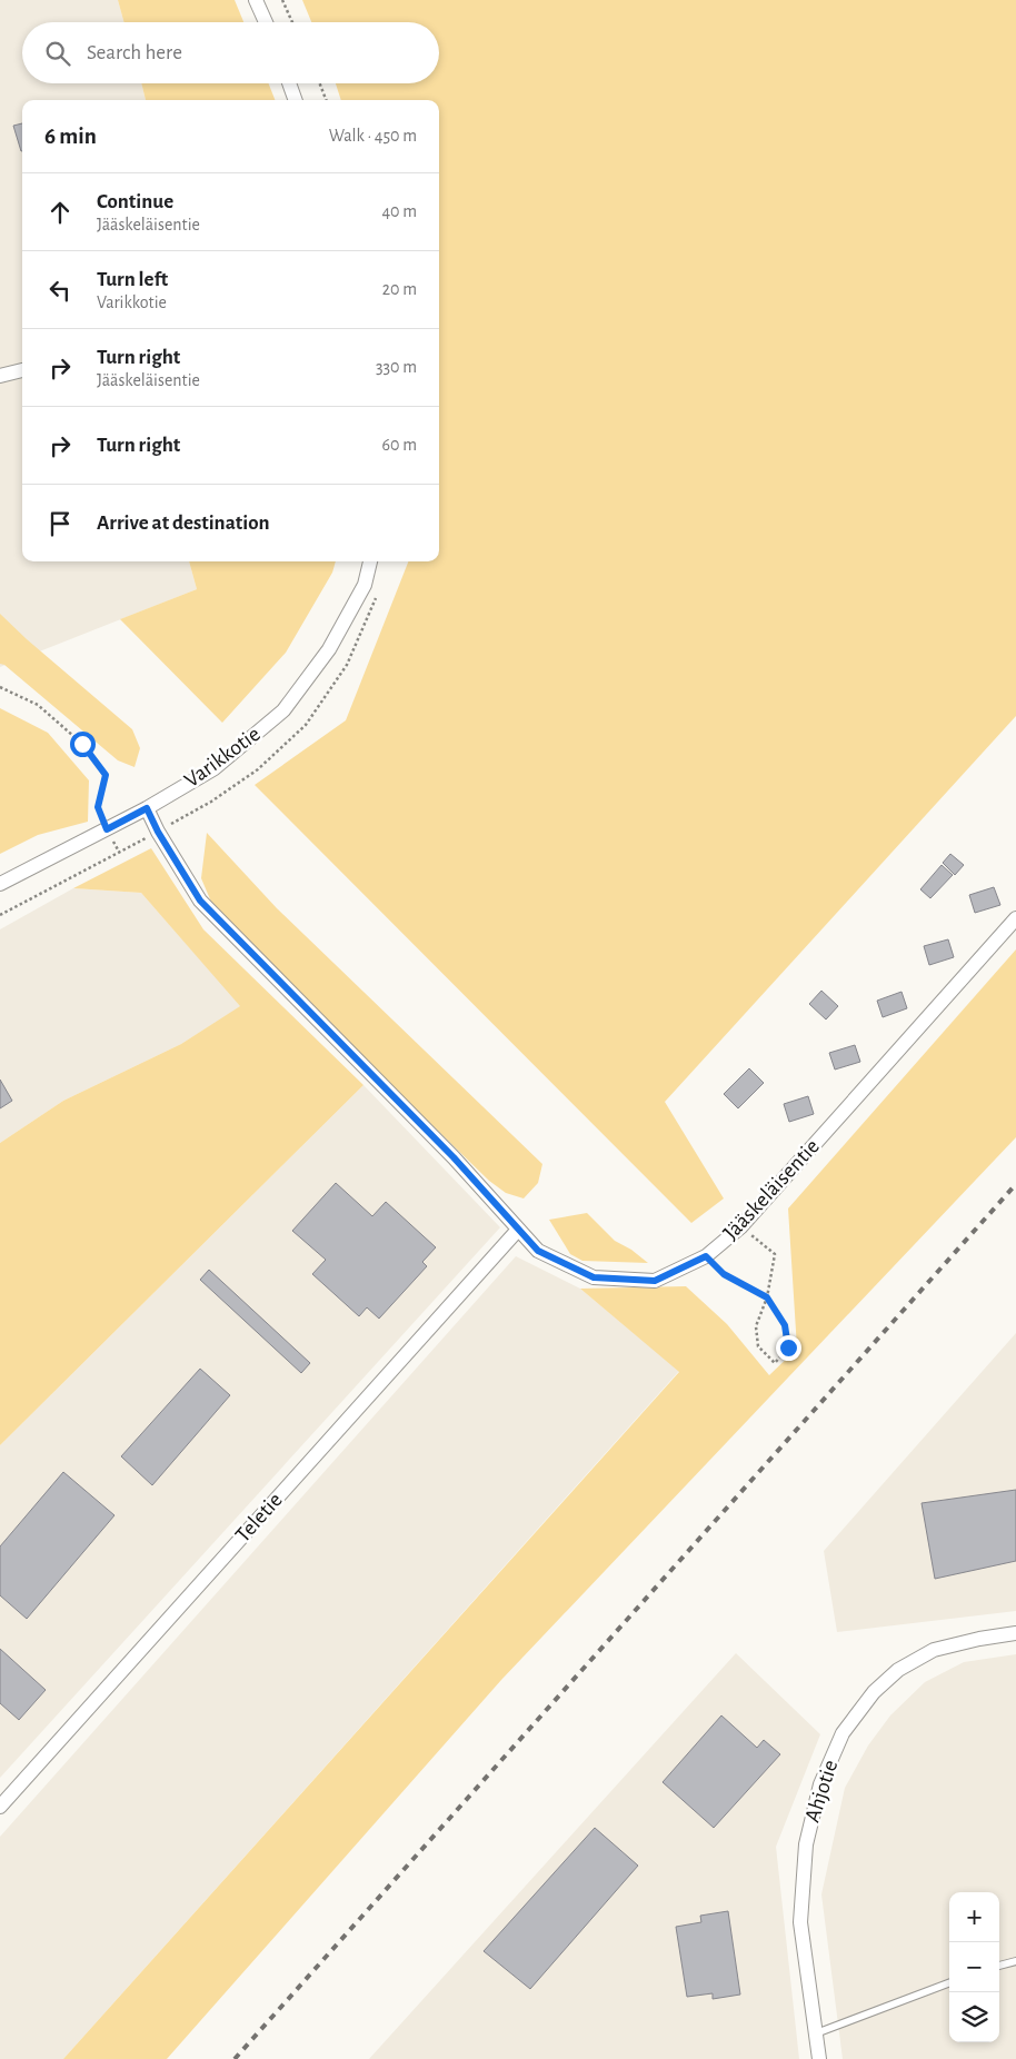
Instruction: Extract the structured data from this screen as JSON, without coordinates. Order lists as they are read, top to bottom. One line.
{"streets":{"street":["Varikkotie","Jääskeläisentie","Teletie","Ahjotie"]},"crossings":[["Varikkotie","Jääskeläisentie"],["Jääskeläisentie","Teletie"]],"page":{"search":"Search here","heading":["6 min","Walk · 450 m"],"list":[["Continue","Jääskeläisentie","40 m"],["Turn left","Varikkotie","20 m"],["Turn right","Jääskeläisentie","330 m"],["Turn right","60 m"],"Arrive at destination"],"map_buttons":["+","−"]}}
